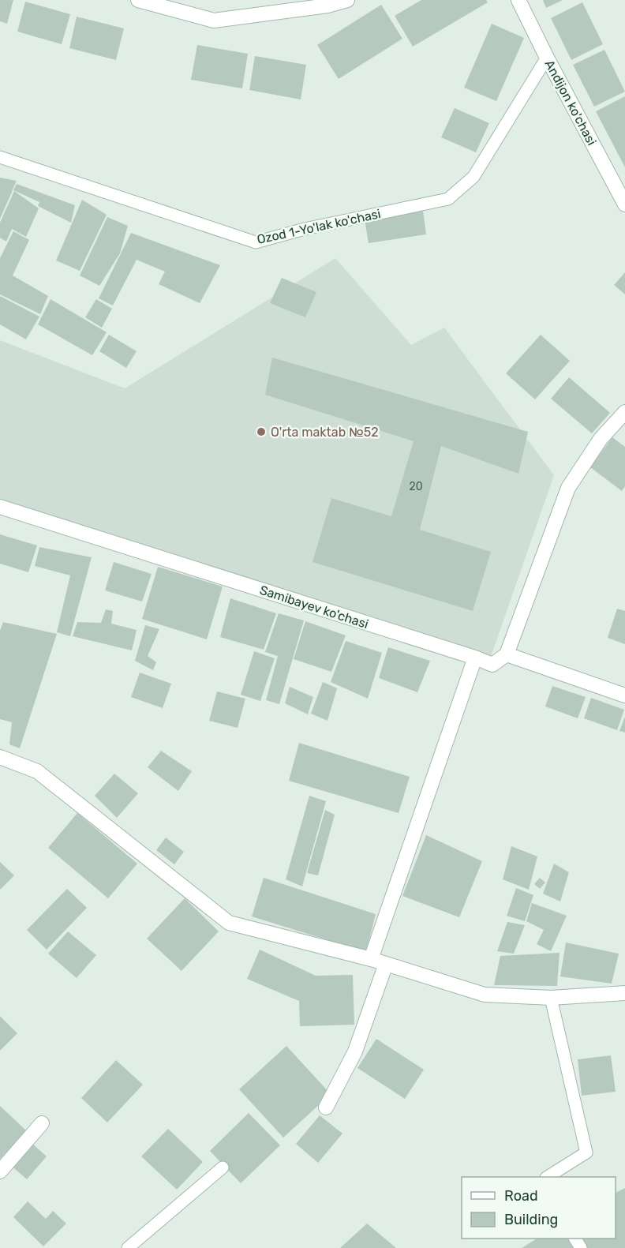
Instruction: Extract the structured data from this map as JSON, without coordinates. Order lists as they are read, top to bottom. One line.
{"streets":{"street":["Andijon ko'chasi","Samibayev ko'chasi"],"lane":["Ozod 1-Yo'lak ko'chasi"]},"crossings":[["Andijon ko'chasi","Ozod 1-Yo'lak ko'chasi"]],"places":["O'rta maktab №52"],"house_numbers":["20"],"legend":["Road","Building"]}
